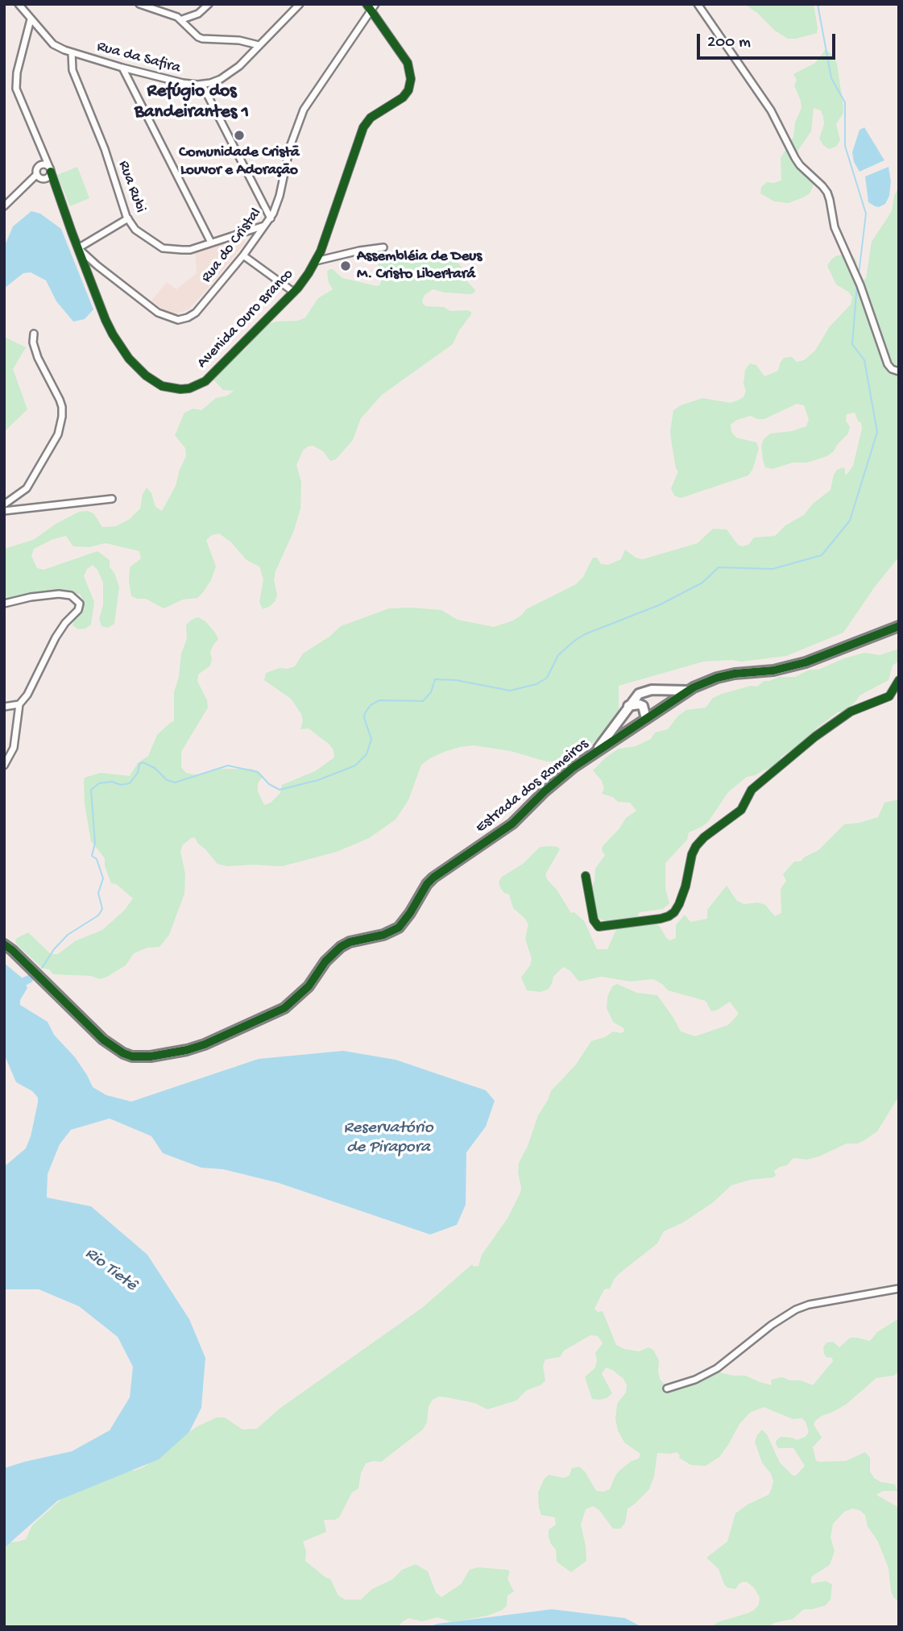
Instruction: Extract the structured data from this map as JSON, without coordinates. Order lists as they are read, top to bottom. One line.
{"streets":{"main road":["Estrada dos Romeiros"],"street":["Rua da Safira","Rua Rubi","Rua do Cristal","Avenida Ouro Branco"]},"crossings":[["Rua da Safira","Rua Rubi"],["Rua da Safira","Avenida Ouro Branco"],["Rua Rubi","Rua do Cristal"],["Rua do Cristal","Avenida Ouro Branco"]],"districts":["Refúgio dos Bandeirantes 1"],"water":["Reservatório de Pirapora","Rio Tietê"],"places":["Comunidade Cristã Louvor e Adoração","Assembléia de Deus M. Cristo Libertará"],"scale_bar":"200 m"}
